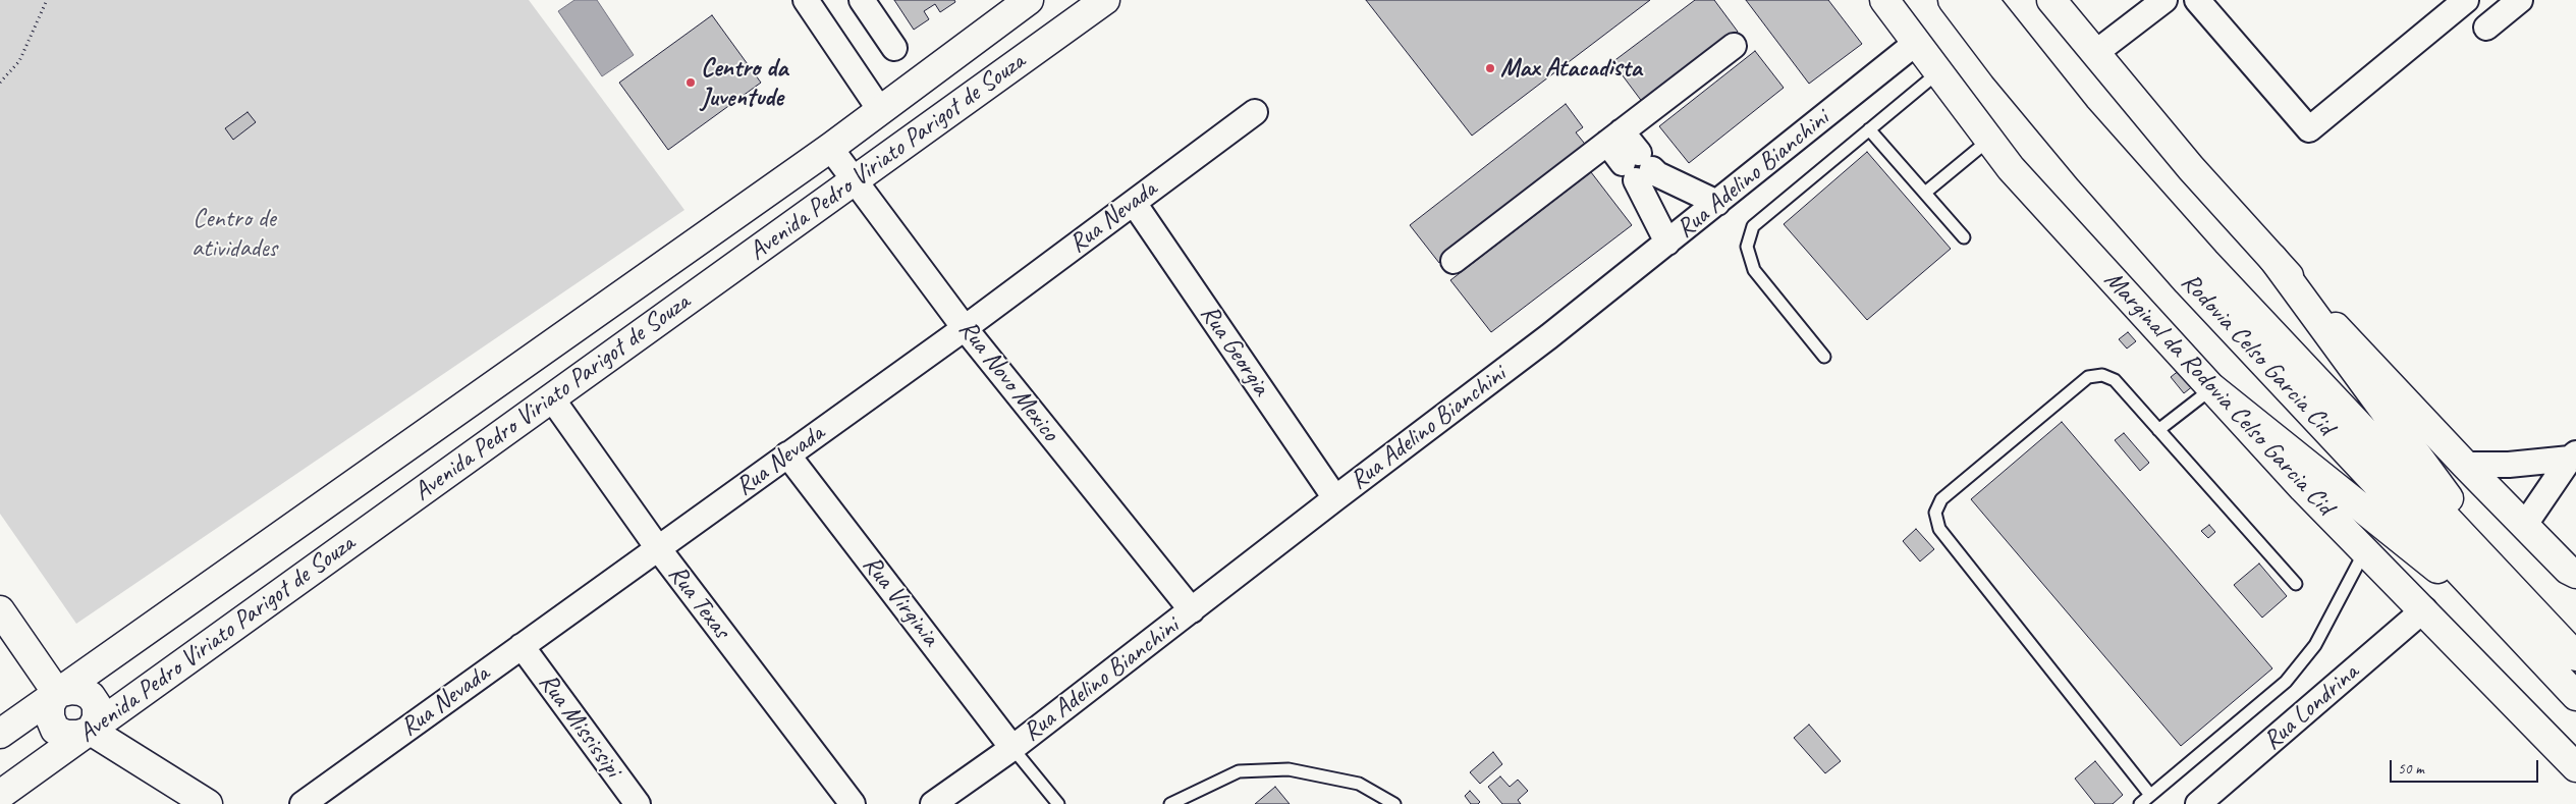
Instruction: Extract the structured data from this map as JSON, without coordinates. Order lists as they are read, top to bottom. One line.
{"streets":{"main road":["Avenida Pedro Viriato Parigot de Souza","Rodovia Celso Garcia Cid","Marginal da Rodovia Celso Garcia Cid"],"street":["Rua Adelino Bianchini","Rua Nevada","Rua Georgia","Rua Novo Mexico","Rua Virginia","Rua Texas","Rua Londrina","Rua Mississipi"]},"crossings":[["Avenida Pedro Viriato Parigot de Souza","Rua Novo Mexico"],["Avenida Pedro Viriato Parigot de Souza","Rua Texas"],["Rua Adelino Bianchini","Rua Georgia"],["Rua Adelino Bianchini","Rua Novo Mexico"],["Rua Adelino Bianchini","Marginal da Rodovia Celso Garcia Cid"],["Rua Adelino Bianchini","Rua Virginia"],["Rua Nevada","Rua Georgia"],["Rua Nevada","Rua Novo Mexico"],["Rua Nevada","Rua Virginia"],["Rua Nevada","Rua Texas"],["Rua Nevada","Rua Mississipi"],["Marginal da Rodovia Celso Garcia Cid","Rua Londrina"]],"parks":["Centro de atividades"],"places":["Max Atacadista","Centro da Juventude"],"scale_bar":"50 m"}
